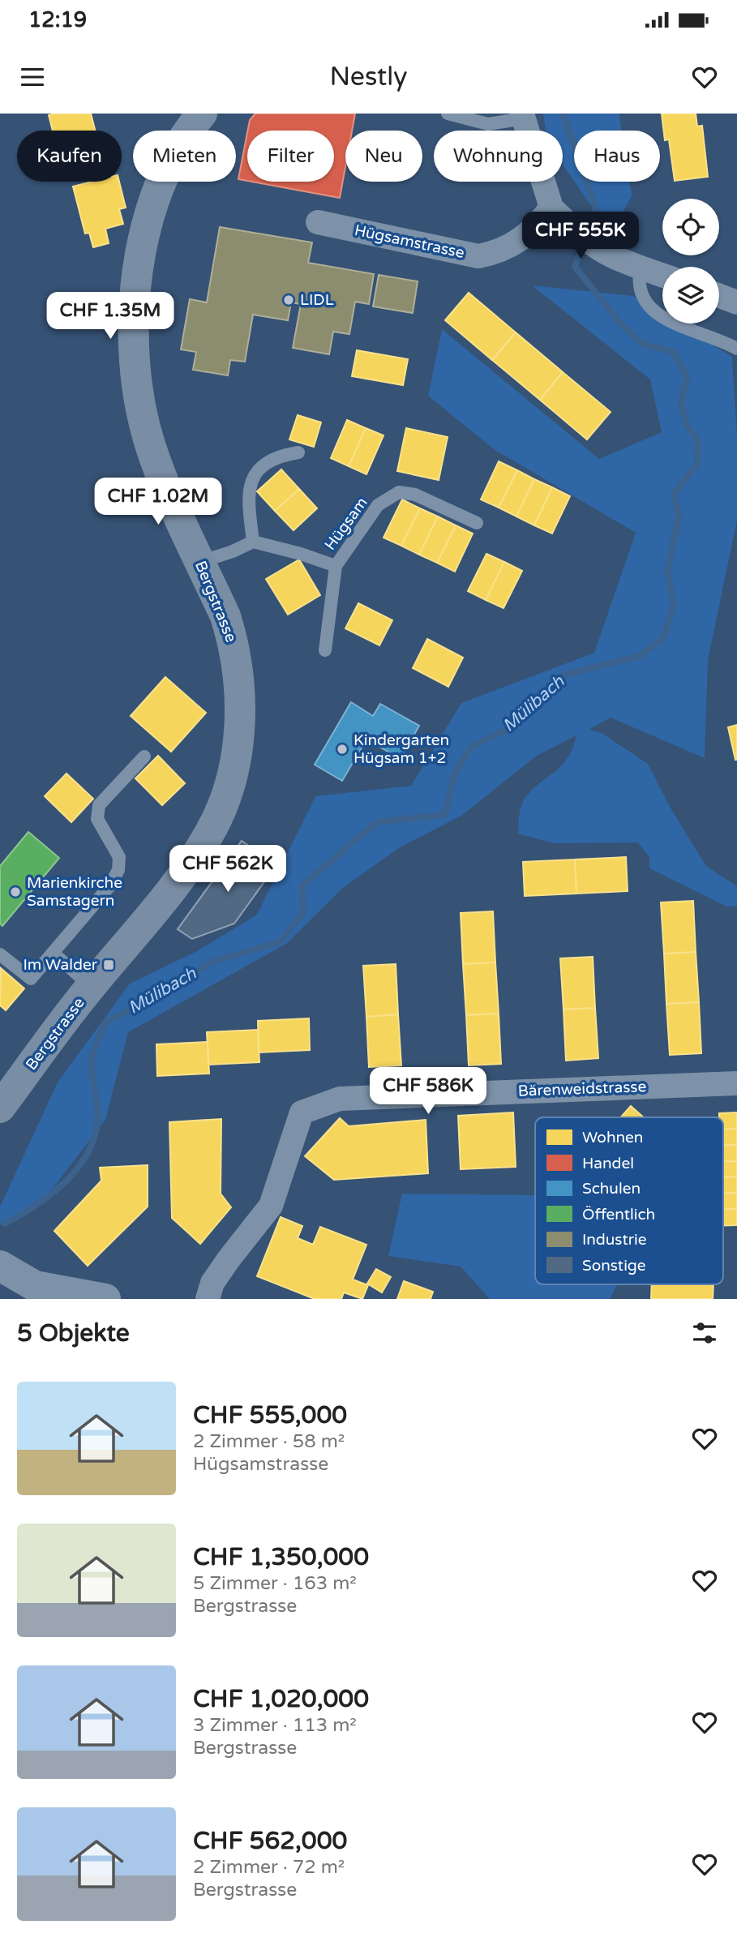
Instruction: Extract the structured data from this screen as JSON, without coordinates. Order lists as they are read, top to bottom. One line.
{"streets":{"main road":["Bergstrasse"],"street":["Hügsamstrasse","Bärenweidstrasse"],"lane":["Hügsam"]},"water":["Mülibach"],"places":{"other":["LIDL","Kindergarten Hügsam 1+2","Marienkirche Samstagern"],"transit":["Im Walder"]},"legend":["Wohnen","Handel","Schulen","Öffentlich","Industrie","Sonstige"],"page":{"status":"12:19","header":"Nestly","chip":["Kaufen","Mieten","Filter","Neu","Wohnung","Haus"],"price":["CHF 555K","CHF 1.35M","CHF 1.02M","CHF 562K","CHF 586K"],"heading":"5 Objekte","list":[{"name":"CHF 555,000","note":"2 Zimmer · 58 m² · Hügsamstrasse"},{"name":"CHF 1,350,000","note":"5 Zimmer · 163 m² · Bergstrasse"},{"name":"CHF 1,020,000","note":"3 Zimmer · 113 m² · Bergstrasse"},{"name":"CHF 562,000","note":"2 Zimmer · 72 m² · Bergstrasse"}]}}
